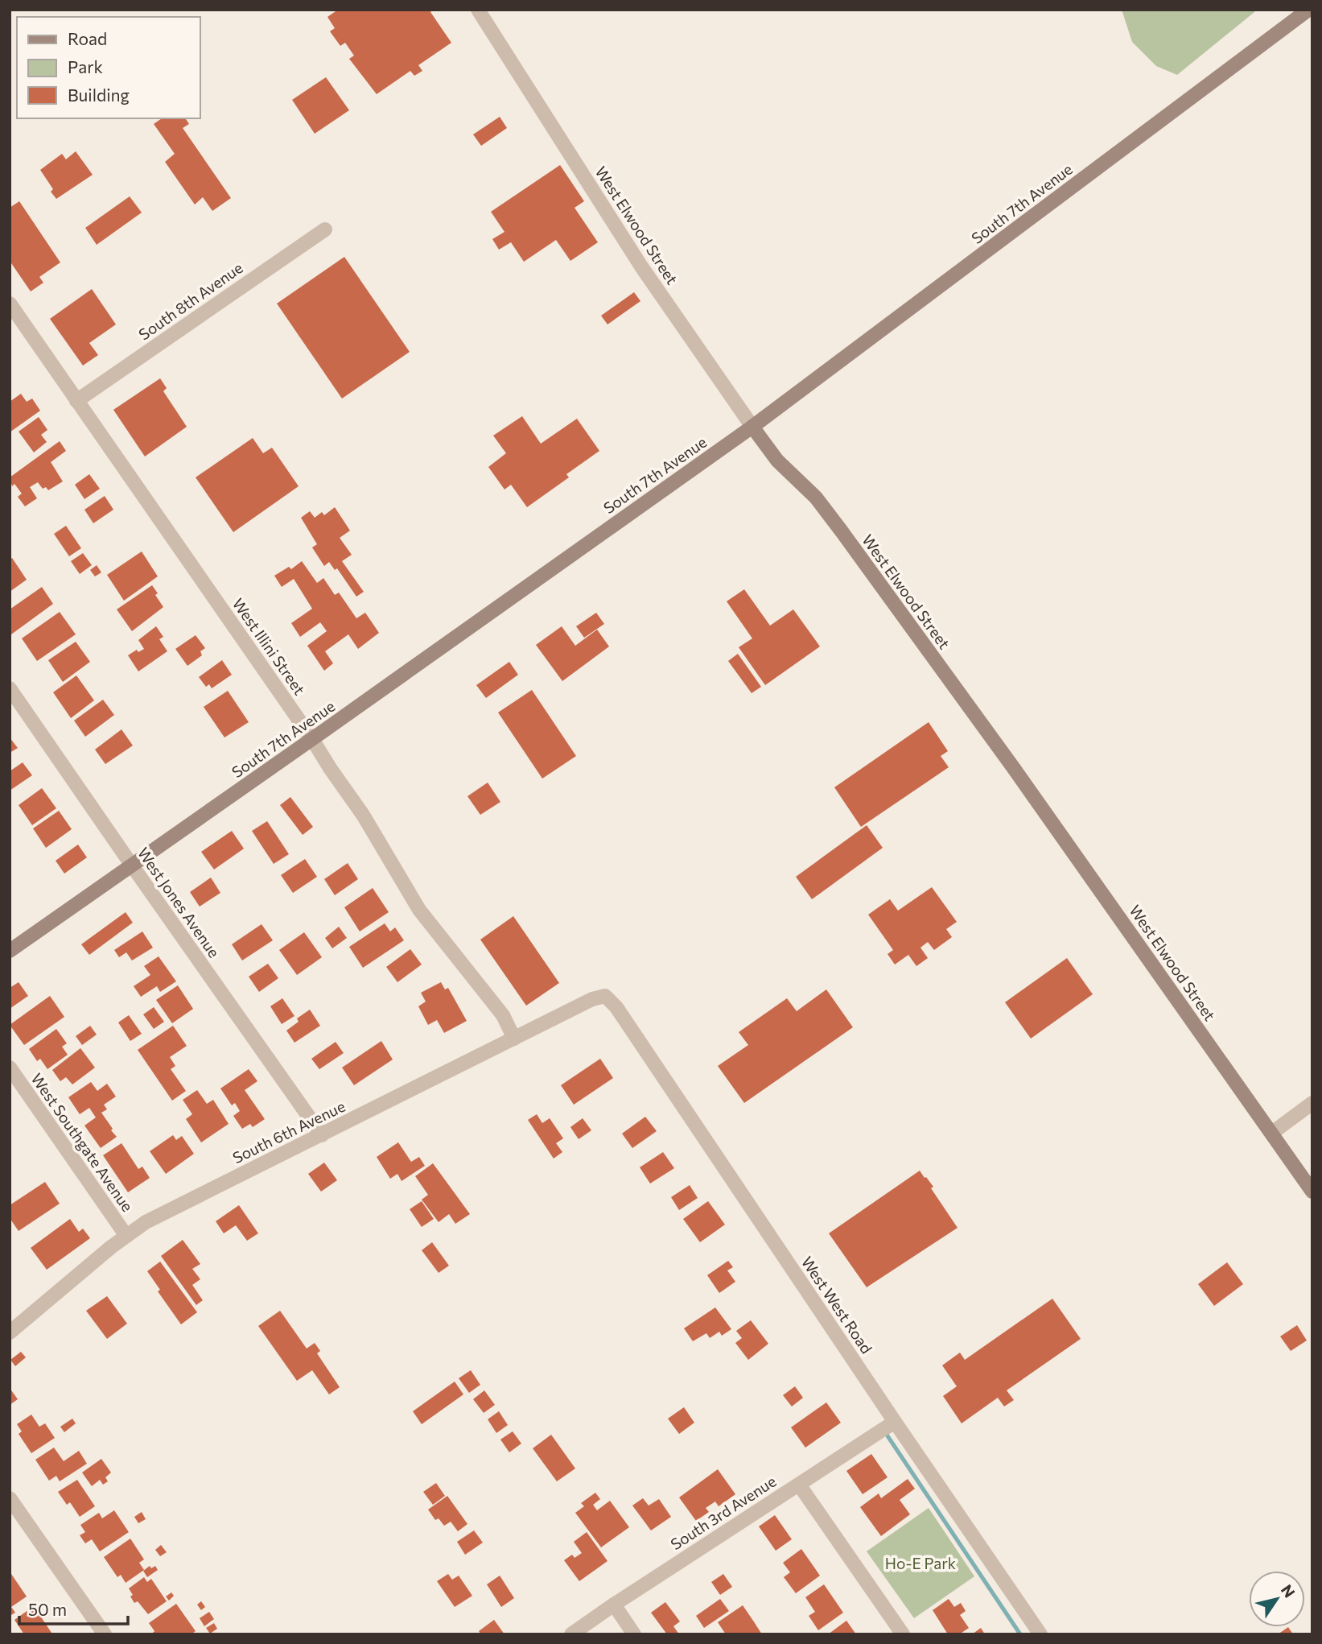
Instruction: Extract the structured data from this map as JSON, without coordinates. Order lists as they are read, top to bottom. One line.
{"streets":{"main road":["South 7th Avenue","West Elwood Street"],"street":["South 8th Avenue","West Illini Street","West Jones Avenue","South 6th Avenue","West Southgate Avenue","West West Road","South 3rd Avenue"]},"crossings":[["South 7th Avenue","West Elwood Street"],["South 7th Avenue","West Illini Street"],["South 7th Avenue","West Jones Avenue"],["South 8th Avenue","West Illini Street"],["West Illini Street","South 6th Avenue"],["West Jones Avenue","South 6th Avenue"],["South 6th Avenue","West Southgate Avenue"],["South 6th Avenue","West West Road"],["West West Road","South 3rd Avenue"]],"parks":["Ho-E Park"],"legend":["Road","Park","Building"],"scale_bar":"50 m","north":"top right"}
